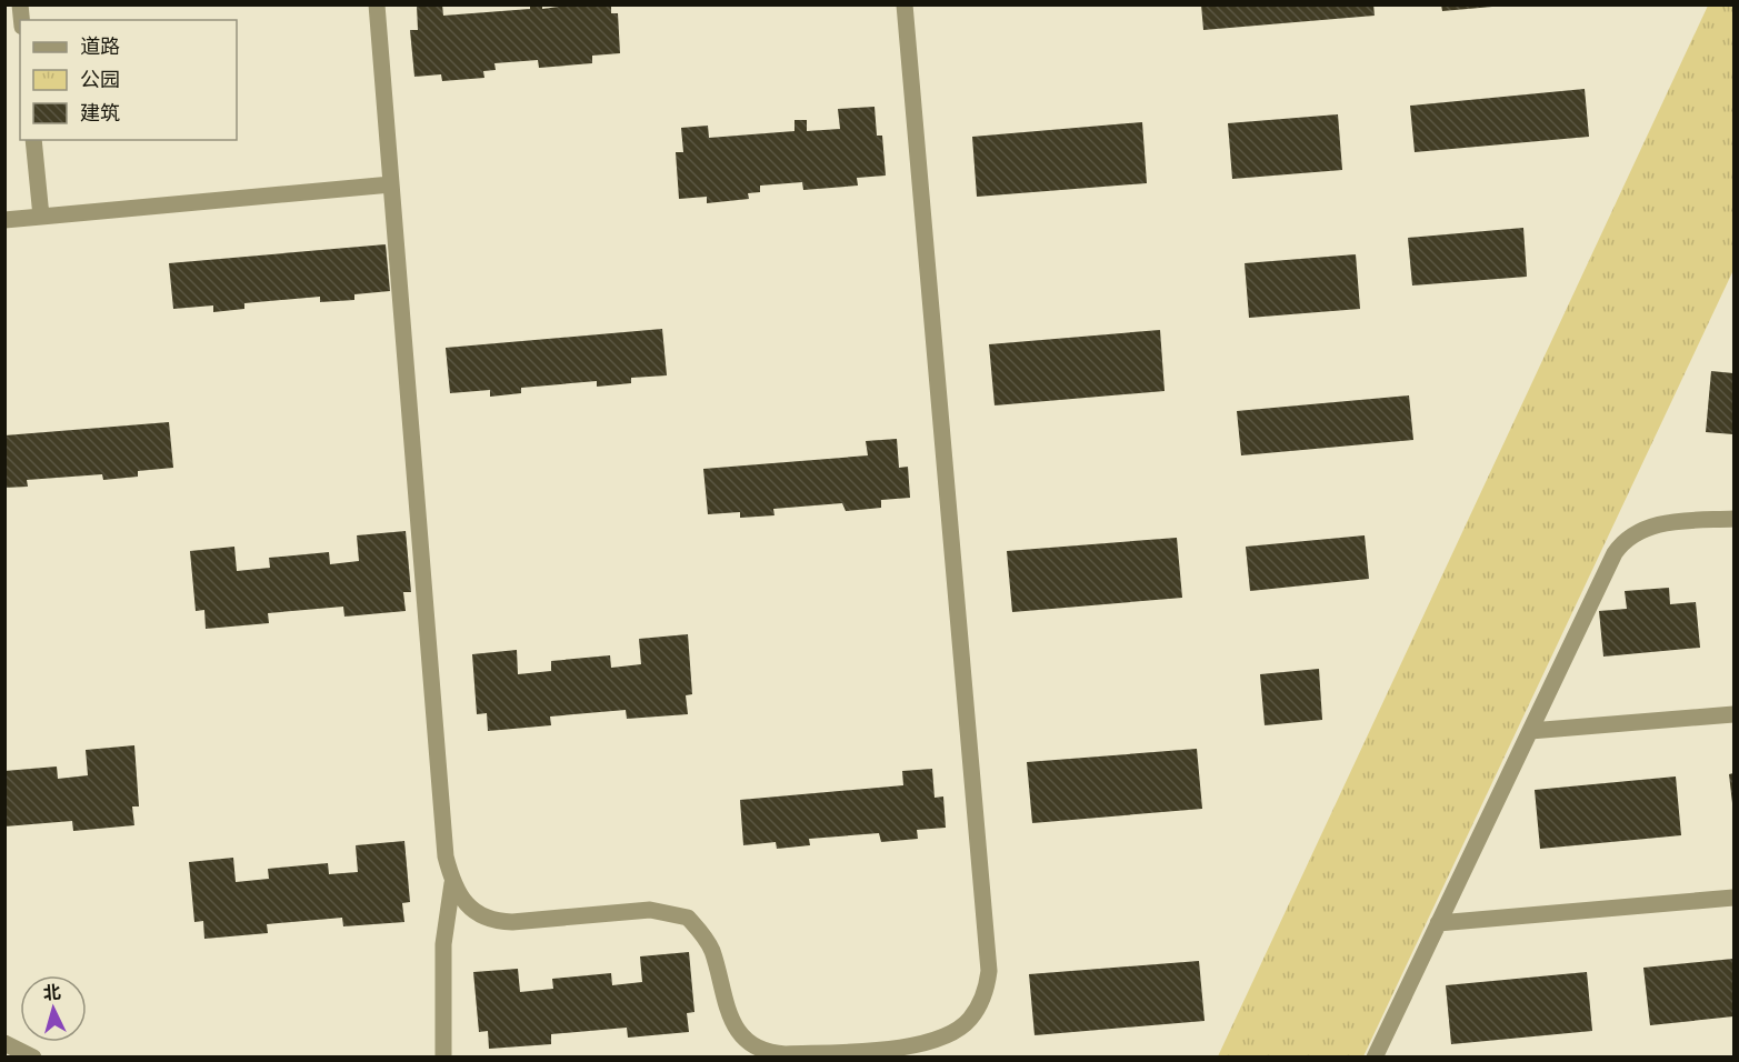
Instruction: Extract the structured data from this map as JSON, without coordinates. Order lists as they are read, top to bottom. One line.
{"legend":["道路","公园","建筑"],"north":"top"}
